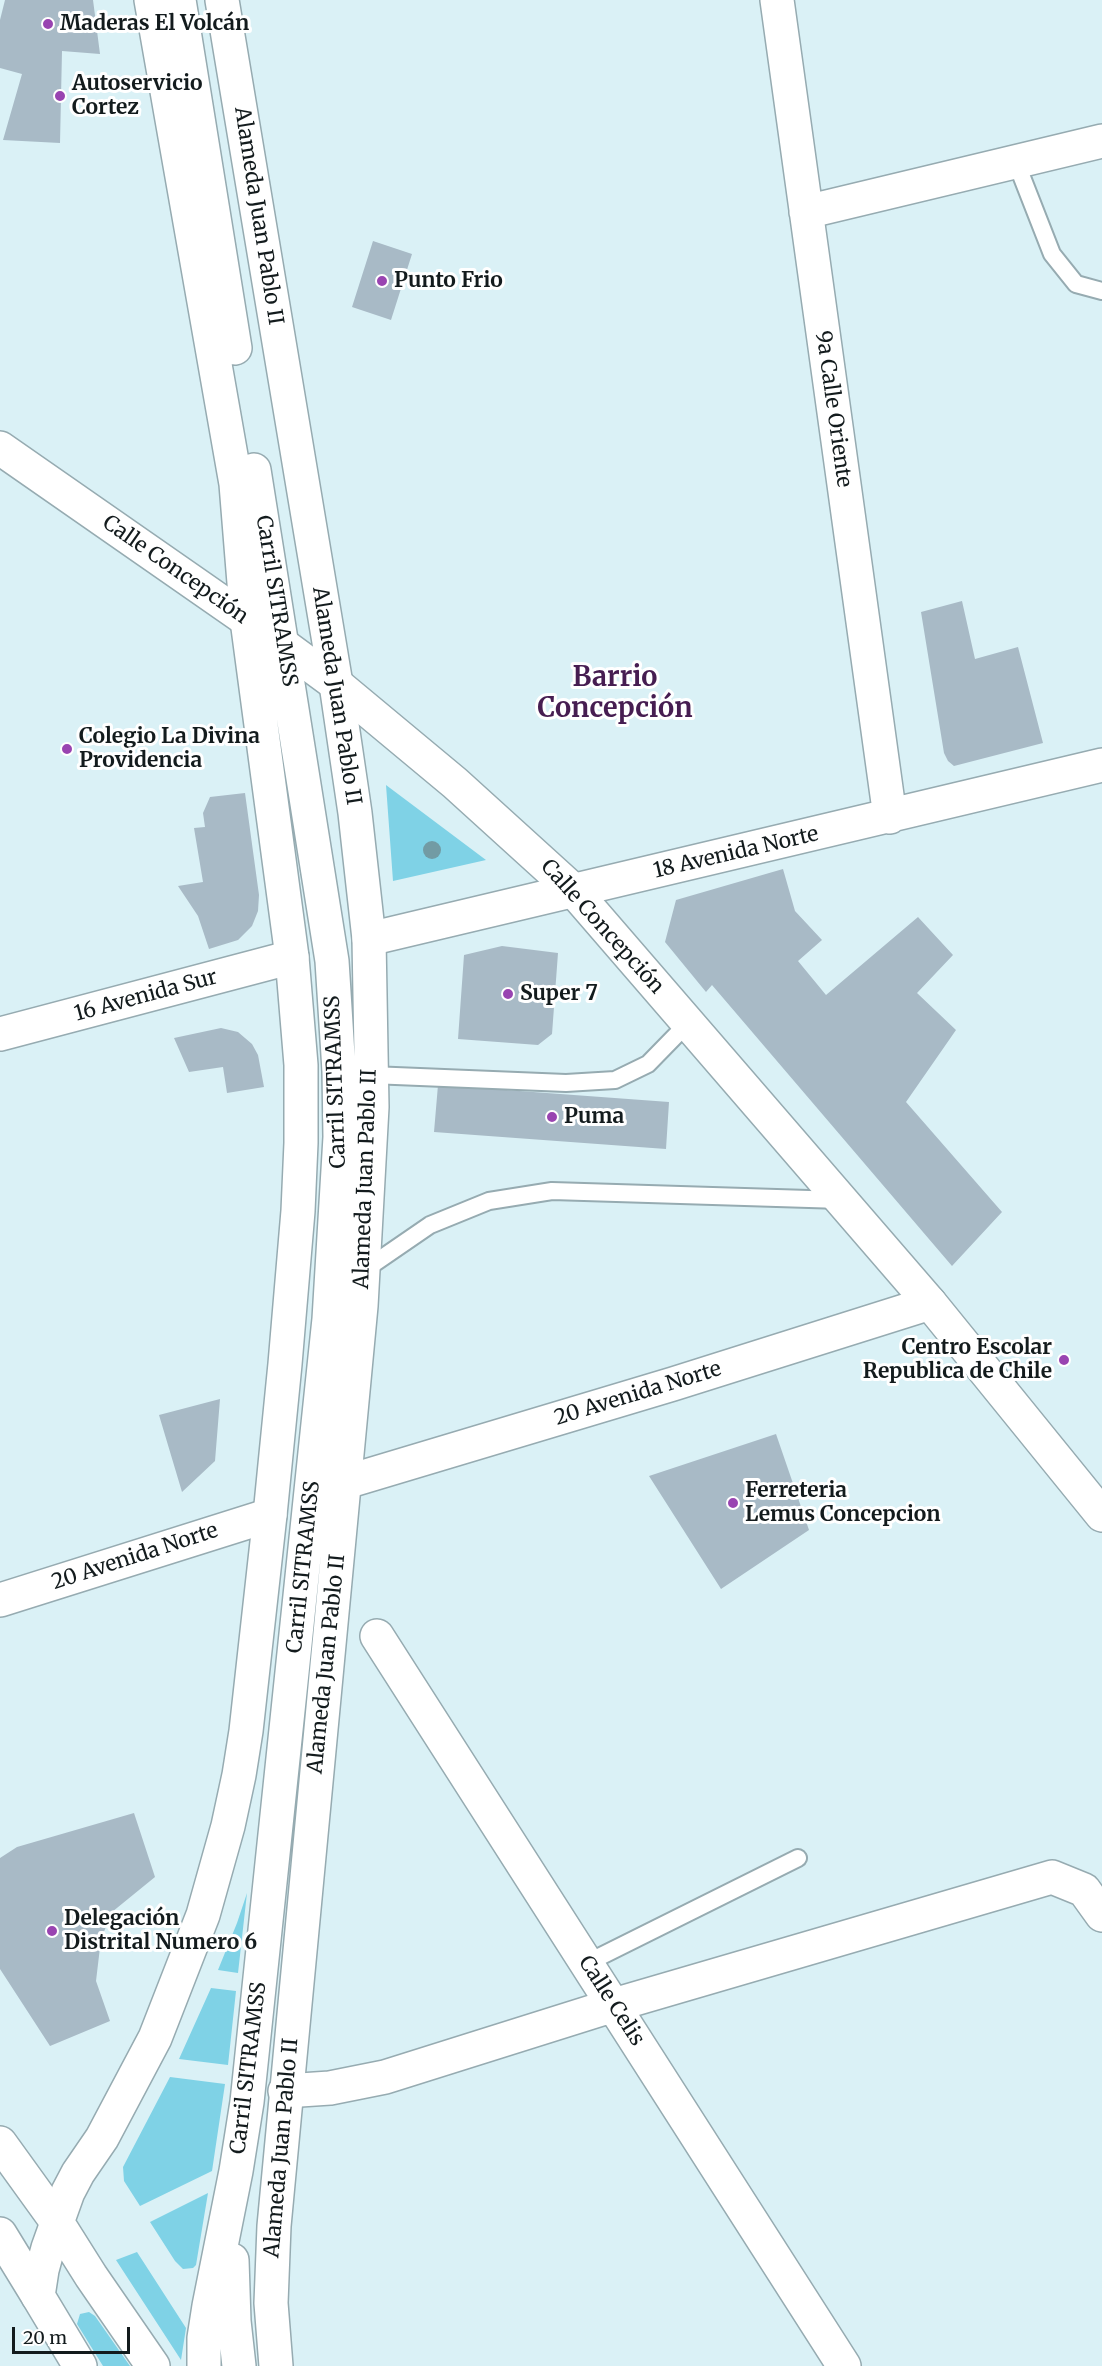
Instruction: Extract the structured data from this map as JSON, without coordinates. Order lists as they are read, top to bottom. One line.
{"streets":{"main road":["Alameda Juan Pablo II","9a Calle Oriente","Calle Concepción","Carril SITRAMSS","18 Avenida Norte","16 Avenida Sur","20 Avenida Norte","Calle Celis"]},"crossings":[["Alameda Juan Pablo II","Calle Concepción"],["Alameda Juan Pablo II","18 Avenida Norte"],["Alameda Juan Pablo II","20 Avenida Norte"],["9a Calle Oriente","18 Avenida Norte"],["Calle Concepción","Carril SITRAMSS"],["Calle Concepción","18 Avenida Norte"],["Calle Concepción","20 Avenida Norte"]],"districts":["Barrio Concepción"],"places":["Maderas El Volcán","Autoservicio Cortez","Punto Frio","Colegio La Divina Providencia","Super 7","Puma","Centro Escolar Republica de Chile","Ferreteria Lemus Concepcion","Delegación Distrital Numero 6"],"scale_bar":"20 m"}
